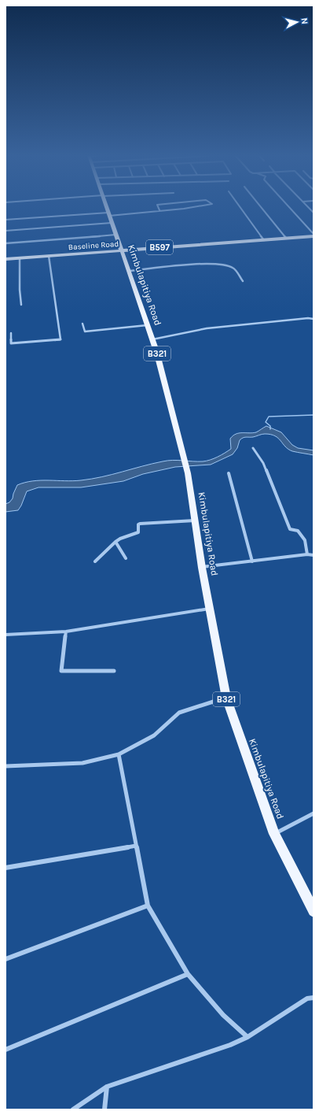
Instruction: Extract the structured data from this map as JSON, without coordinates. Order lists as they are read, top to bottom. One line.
{"streets":{"main road":["Baseline Road","B597","Kimbulapitiya Road","B321"]},"crossings":[["Baseline Road","Kimbulapitiya Road"]],"north":"right"}
